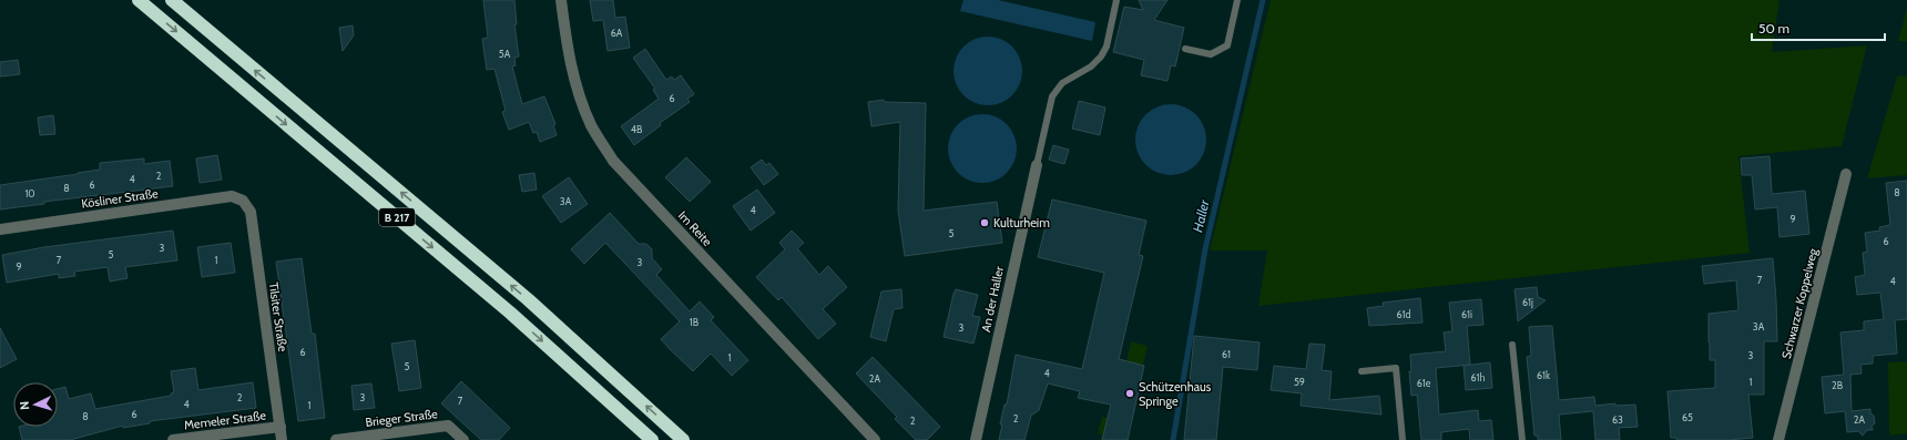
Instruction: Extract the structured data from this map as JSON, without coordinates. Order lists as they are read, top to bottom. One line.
{"streets":{"highway":["B 217"],"street":["Kösliner Straße","Im Reite","An der Haller","Schwarzer Koppelweg","Tilsiter Straße","Brieger Straße","Memeler Straße"]},"crossings":[["Kösliner Straße","Tilsiter Straße"],["Tilsiter Straße","Memeler Straße"]],"water":["Haller"],"places":["Kulturheim","Schützenhaus Springe"],"house_numbers":["6A","5A","6","4B","2","4","6","8","8","10","3A","4","9","5","6","3","5","7","1","3","9","7","4","61j","61d","61i","1B","3A","3","6","61","3","1","5","4","61k","61h","2A","59","1","61e","2B","2","3","7","4","1","6","8","65","2","63","2A","2"],"scale_bar":"50 m","north":"left"}
